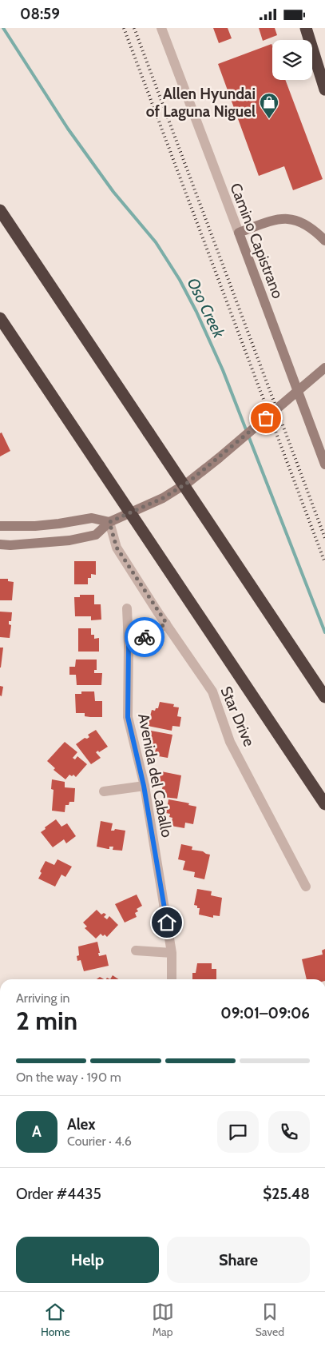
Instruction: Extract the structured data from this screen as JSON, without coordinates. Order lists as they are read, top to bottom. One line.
{"streets":{"main road":["Camino Capistrano"],"street":["Star Drive","Avenida del Caballo"]},"water":["Oso Creek"],"places":{"shop":["Allen Hyundai of Laguna Niguel"]},"page":{"status":"08:59","heading":["2 min","Arriving in","09:01–09:06"],"panel":["Alex","Courier · 4.6","Order #4435","$25.48"],"bar":"On the way · 190 m","round":"A","buttons":["Help","Share"],"tabs":["Home","Map","Saved"]}}
